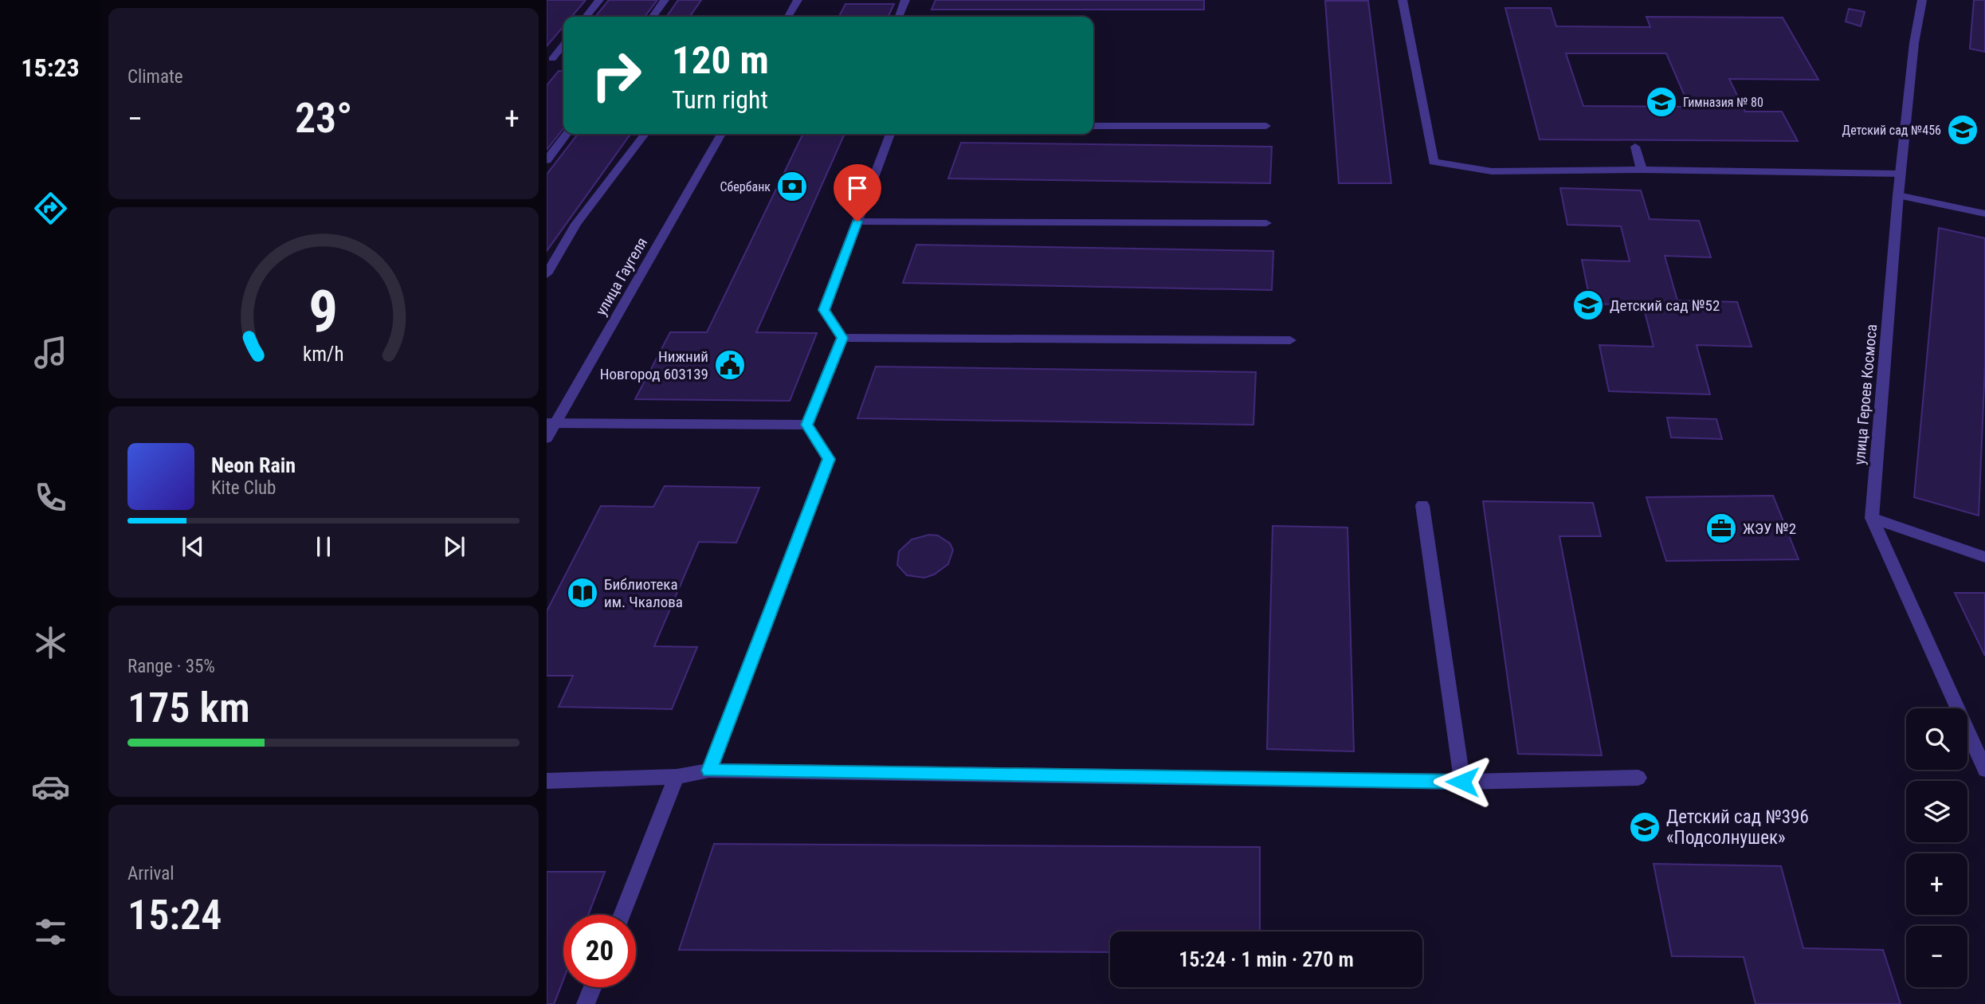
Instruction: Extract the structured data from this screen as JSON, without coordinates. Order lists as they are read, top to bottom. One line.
{"streets":{"street":["улица Гаугеля","улица Героев Космоса"]},"places":{"school or university":["Гимназия № 80","Детский сад №456","Детский сад №52","Детский сад №396 «Подсолнушек»"],"bank":["Сбербанк"],"public building":["Нижний Новгород 603139"],"office":["ЖЭУ №2"],"library":["Библиотека им. Чкалова"]},"page":{"tabs":"15:23","tile":["Climate",["Range · 35%","175 km"],["Arrival","15:24"]],"turn":["120 m","Turn right"],"heat":["−","23°","+"],"song":["Neon Rain","Kite Club"],"map_buttons":["+","−"],"limit":"20","trip":"15:24 · 1 min · 270 m","gauge":["9","km/h"]}}
